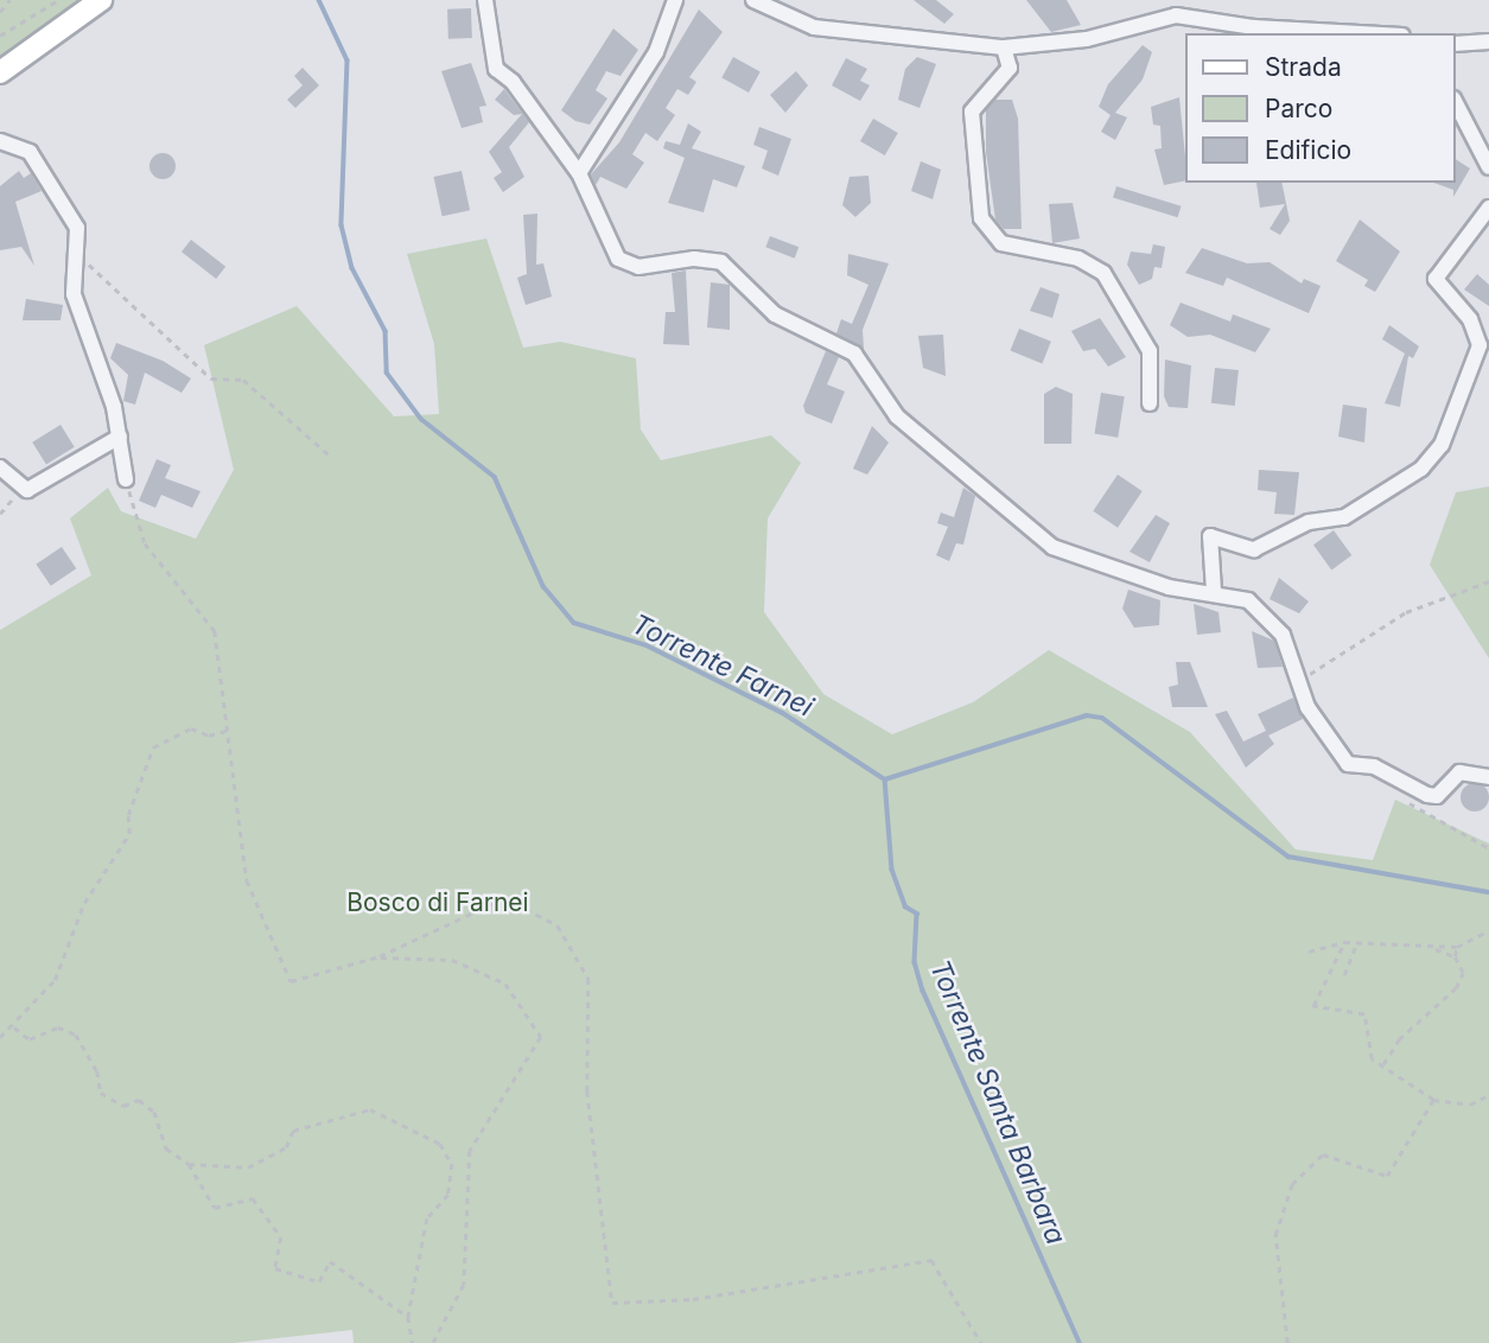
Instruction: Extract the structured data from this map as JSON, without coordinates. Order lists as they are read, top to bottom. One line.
{"water":["Torrente Farnei","Torrente Santa Barbara"],"parks":["Bosco di Farnei"],"legend":["Strada","Parco","Edificio"]}
